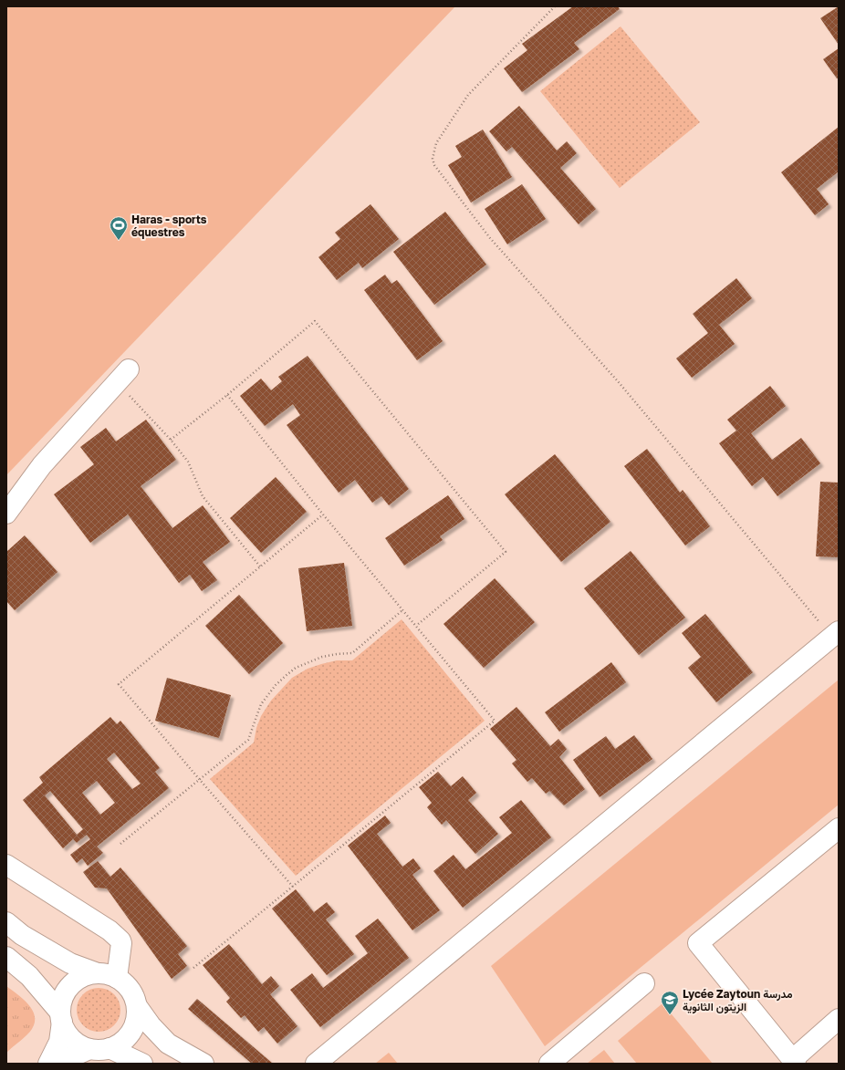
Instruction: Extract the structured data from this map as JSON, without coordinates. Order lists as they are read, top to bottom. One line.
{"places":{"sports":["Haras - sports équestres"],"school or university":["Lycée Zaytoun مدرسة الزيتون الثانوية"]}}
